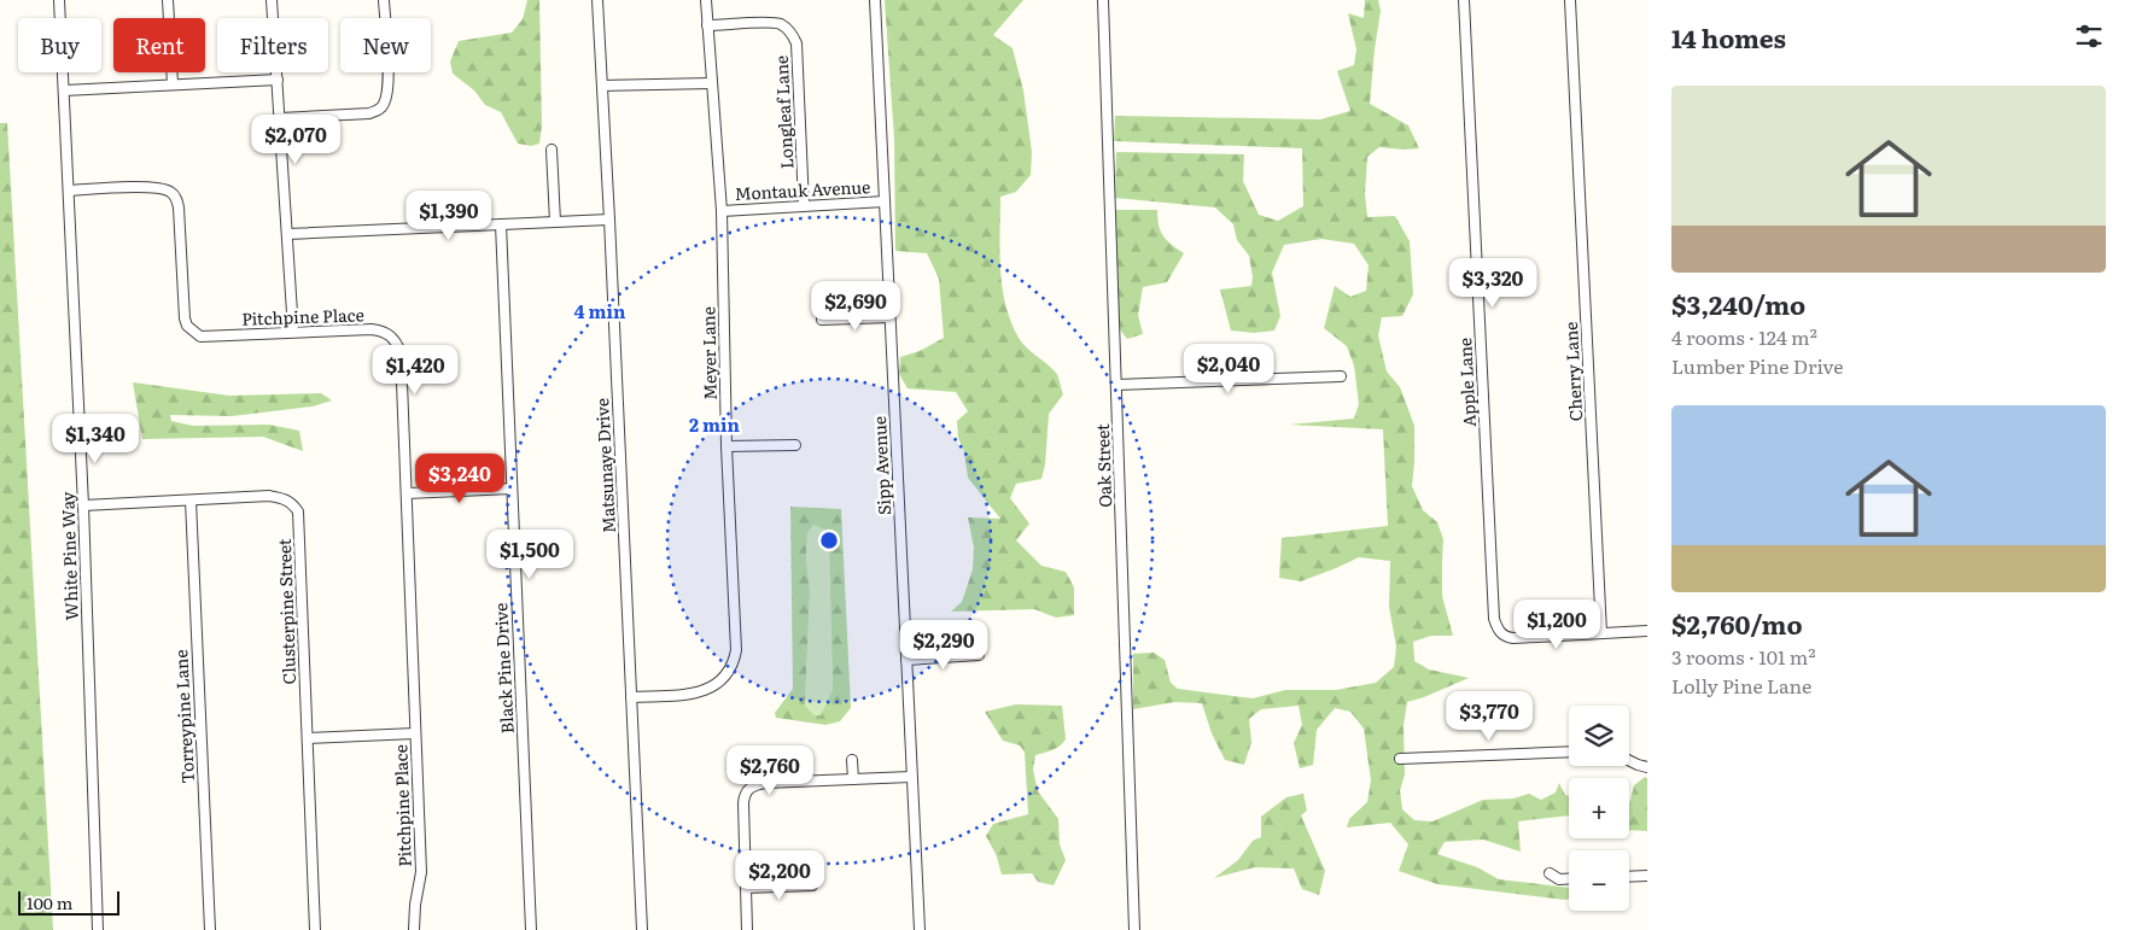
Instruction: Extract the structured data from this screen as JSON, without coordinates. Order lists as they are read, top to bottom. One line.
{"streets":{"street":["Longleaf Lane","Montauk Avenue","Pitchpine Place","Meyer Lane","Cherry Lane","Apple Lane","Matsunaye Drive","Sipp Avenue","Oak Street","White Pine Way","Clusterpine Street","Black Pine Drive","Torreypine Lane"]},"crossings":[["Longleaf Lane","Montauk Avenue"],["Longleaf Lane","Meyer Lane"],["Montauk Avenue","Meyer Lane"],["Montauk Avenue","Sipp Avenue"],["Pitchpine Place","White Pine Way"],["Meyer Lane","Matsunaye Drive"],["Cherry Lane","Apple Lane"],["White Pine Way","Clusterpine Street"],["Clusterpine Street","Torreypine Lane"]],"scale_bar":"100 m","page":{"heading":"14 homes","chip":["Buy","Rent","Filters","New"],"list":[{"name":"$3,240/mo","note":"4 rooms · 124 m² · Lumber Pine Drive"},{"name":"$2,760/mo","note":"3 rooms · 101 m² · Lolly Pine Lane"}],"price":["$2,070","$1,390","$3,320","$2,690","$2,040","$1,420","$1,340","$3,240","$1,500","$1,200","$2,290","$3,770","$2,760","$2,200"],"map_buttons":["+","−"],"scale":"100 m"},"rings":["4 min","2 min"]}
